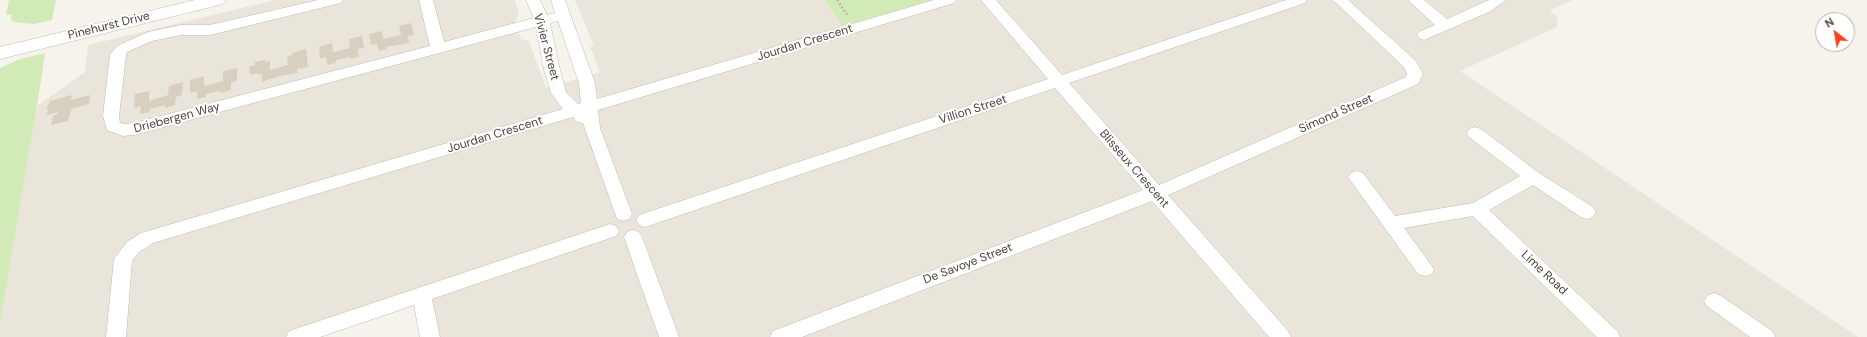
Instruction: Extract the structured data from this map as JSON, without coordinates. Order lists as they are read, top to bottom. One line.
{"streets":{"street":["Pinehurst Drive","Jourdan Crescent","Vivier Street","Villion Street","Simond Street","Driebergen Way","Blisseux Crescent","De Savoye Street","Lime Road"]},"crossings":[["Jourdan Crescent","Vivier Street"],["Vivier Street","Villion Street"],["Vivier Street","Driebergen Way"],["Villion Street","Blisseux Crescent"],["Simond Street","Blisseux Crescent"],["Simond Street","De Savoye Street"],["Blisseux Crescent","De Savoye Street"]],"north":"top left"}
